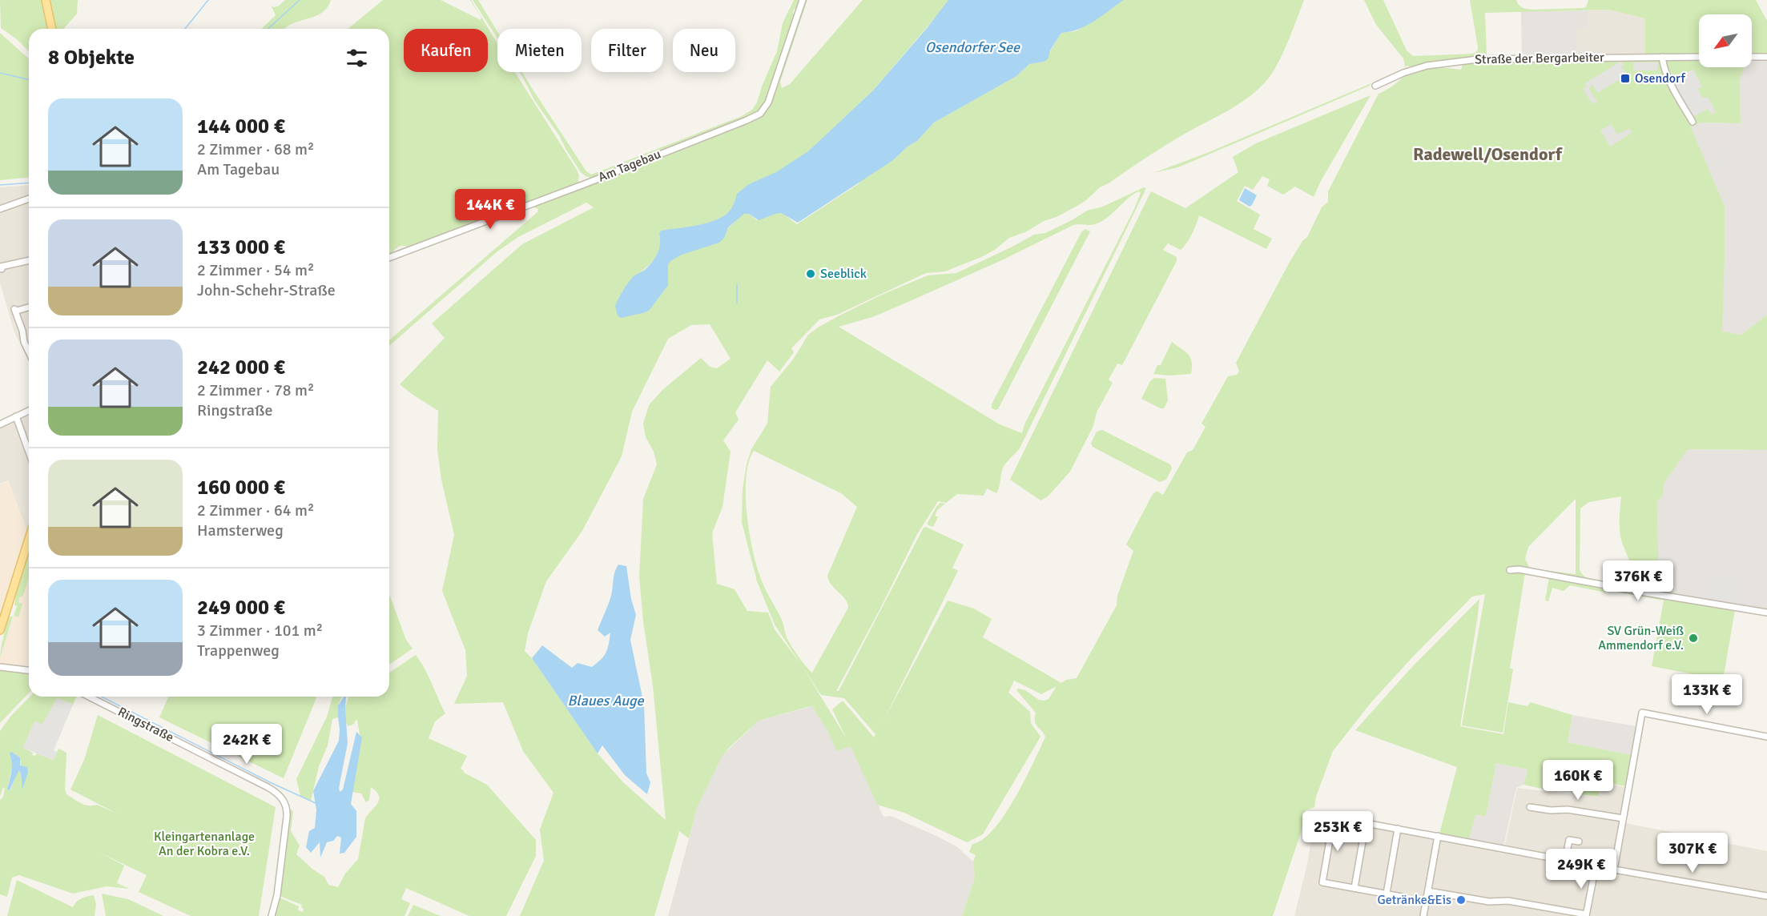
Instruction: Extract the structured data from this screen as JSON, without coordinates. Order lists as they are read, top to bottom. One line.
{"streets":{"street":["Straße der Bergarbeiter","Am Tagebau","Ringstraße"]},"districts":["Radewell/Osendorf"],"water":["Osendorfer See","Blaues Auge"],"parks":["Kleingartenanlage An der Kobra e.V."],"places":{"transit":["Osendorf"],"other":["Seeblick","SV Grün-Weiß Ammendorf e.V.","Getränke&Eis"]},"north":"bottom left","page":{"chip":["Kaufen","Mieten","Filter","Neu"],"heading":"8 Objekte","list":[{"name":"144 000 €","note":"2 Zimmer · 68 m² · Am Tagebau"},{"name":"133 000 €","note":"2 Zimmer · 54 m² · John-Schehr-Straße"},{"name":"242 000 €","note":"2 Zimmer · 78 m² · Ringstraße"},{"name":"160 000 €","note":"2 Zimmer · 64 m² · Hamsterweg"},{"name":"249 000 €","note":"3 Zimmer · 101 m² · Trappenweg"}],"price":["144K €","376K €","133K €","242K €","160K €","253K €","307K €","249K €"]}}
